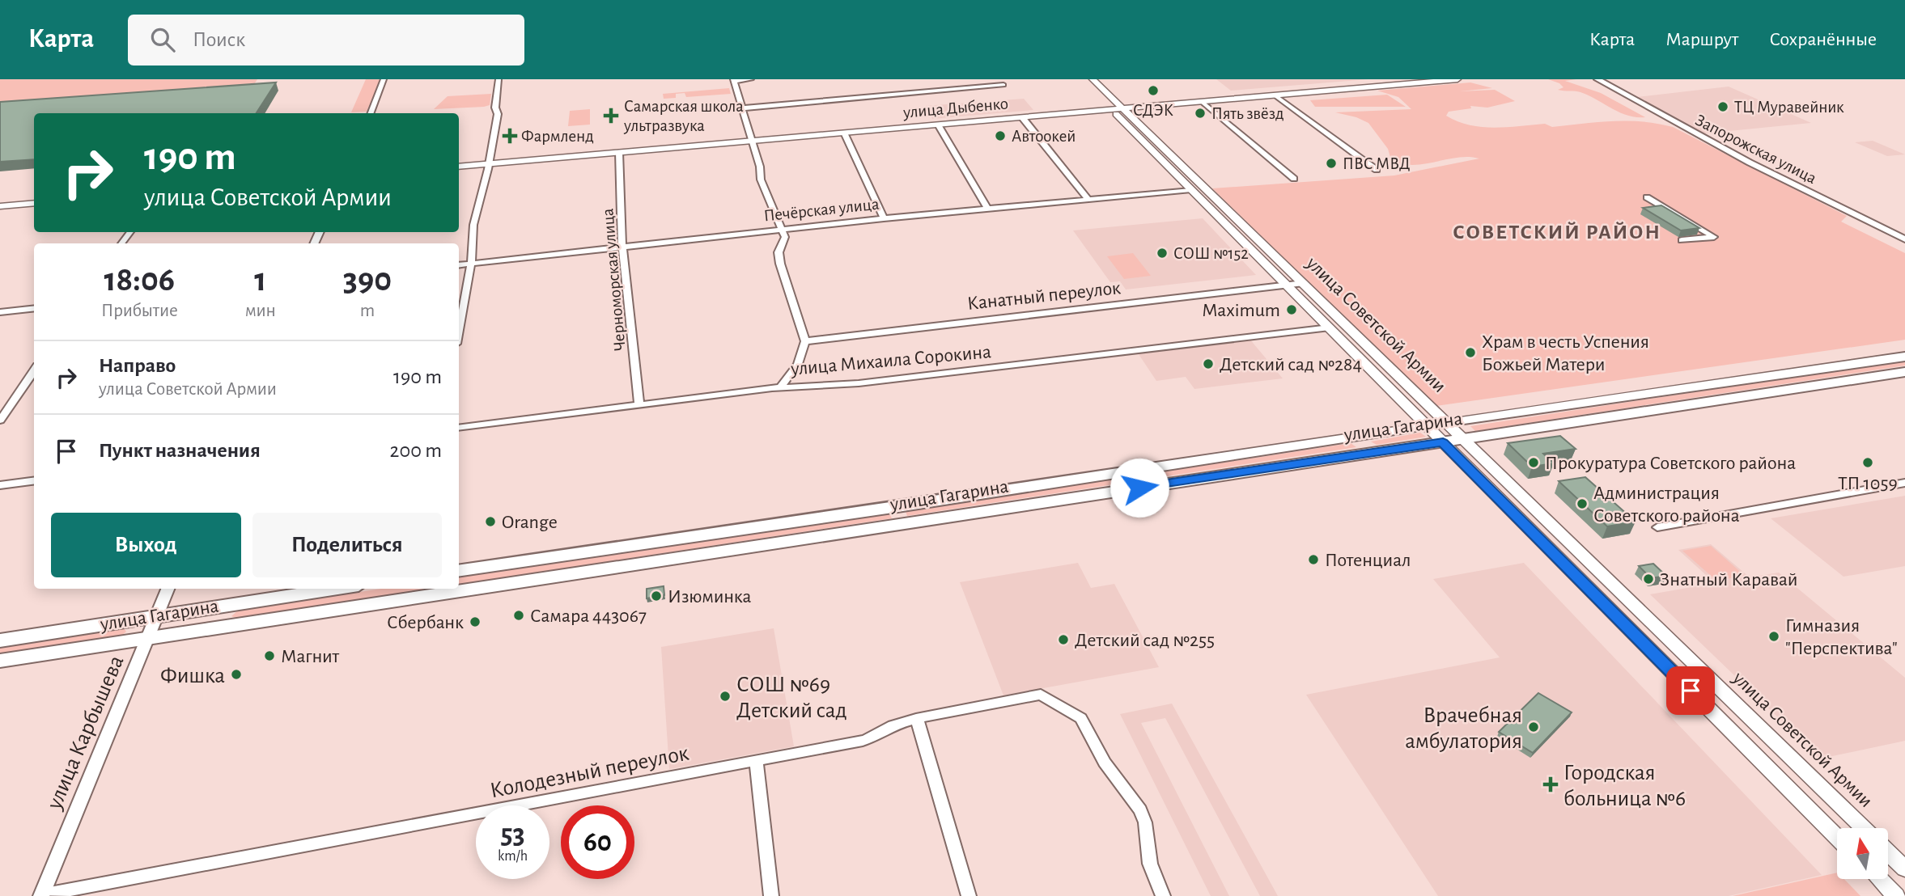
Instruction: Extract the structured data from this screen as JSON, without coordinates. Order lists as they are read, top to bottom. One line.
{"streets":{"main road":["улица Дыбенко","улица Советской Армии","улица Гагарина"],"street":["Запорожская улица","Печёрская улица","Черноморская улица","Канатный переулок","улица Михаила Сорокина","улица Карбышева","Колодезный переулок"]},"crossings":[["улица Дыбенко","Черноморская улица"],["улица Дыбенко","улица Советской Армии"],["Печёрская улица","Черноморская улица"],["Печёрская улица","улица Советской Армии"],["Черноморская улица","улица Михаила Сорокина"],["Канатный переулок","улица Советской Армии"],["улица Советской Армии","улица Михаила Сорокина"],["улица Советской Армии","улица Гагарина"],["улица Гагарина","улица Карбышева"],["улица Карбышева","Колодезный переулок"]],"districts":["СОВЕТСКИЙ РАЙОН"],"places":{"other":["СДЭК","ТЦ Муравейник","Пять звёзд","Автоокей","ПВС МВД","СОШ №152","Maximum","Храм в честь Успения Божьей Матери","Детский сад №284","Прокуратура Советского района","ТП 1059","Администрация Советского района","Orange","Потенциал","Знатный Каравай","Изюминка","Самара 443067","Сбербанк","Гимназия \"Перспектива\"","Детский сад №255","Магнит","Фишка","СОШ №69 Детский сад","Врачебная амбулатория"],"health":["Самарская школа ультразвука","Фармленд","Городская больница №6"]},"north":"top","page":{"header":"Карта","search":"Поиск","nav":["Карта","Маршрут","Сохранённые"],"turn":["190 m","улица Советской Армии"],"eta":["18:06","Прибытие","1","мин","390","m"],"list":[{"name":"Направо","note":"улица Советской Армии","value":"190 m"},{"name":"Пункт назначения","value":"200 m"}],"buttons":["Выход","Поделиться"],"speed":"53 km/h","limit":"60"}}
